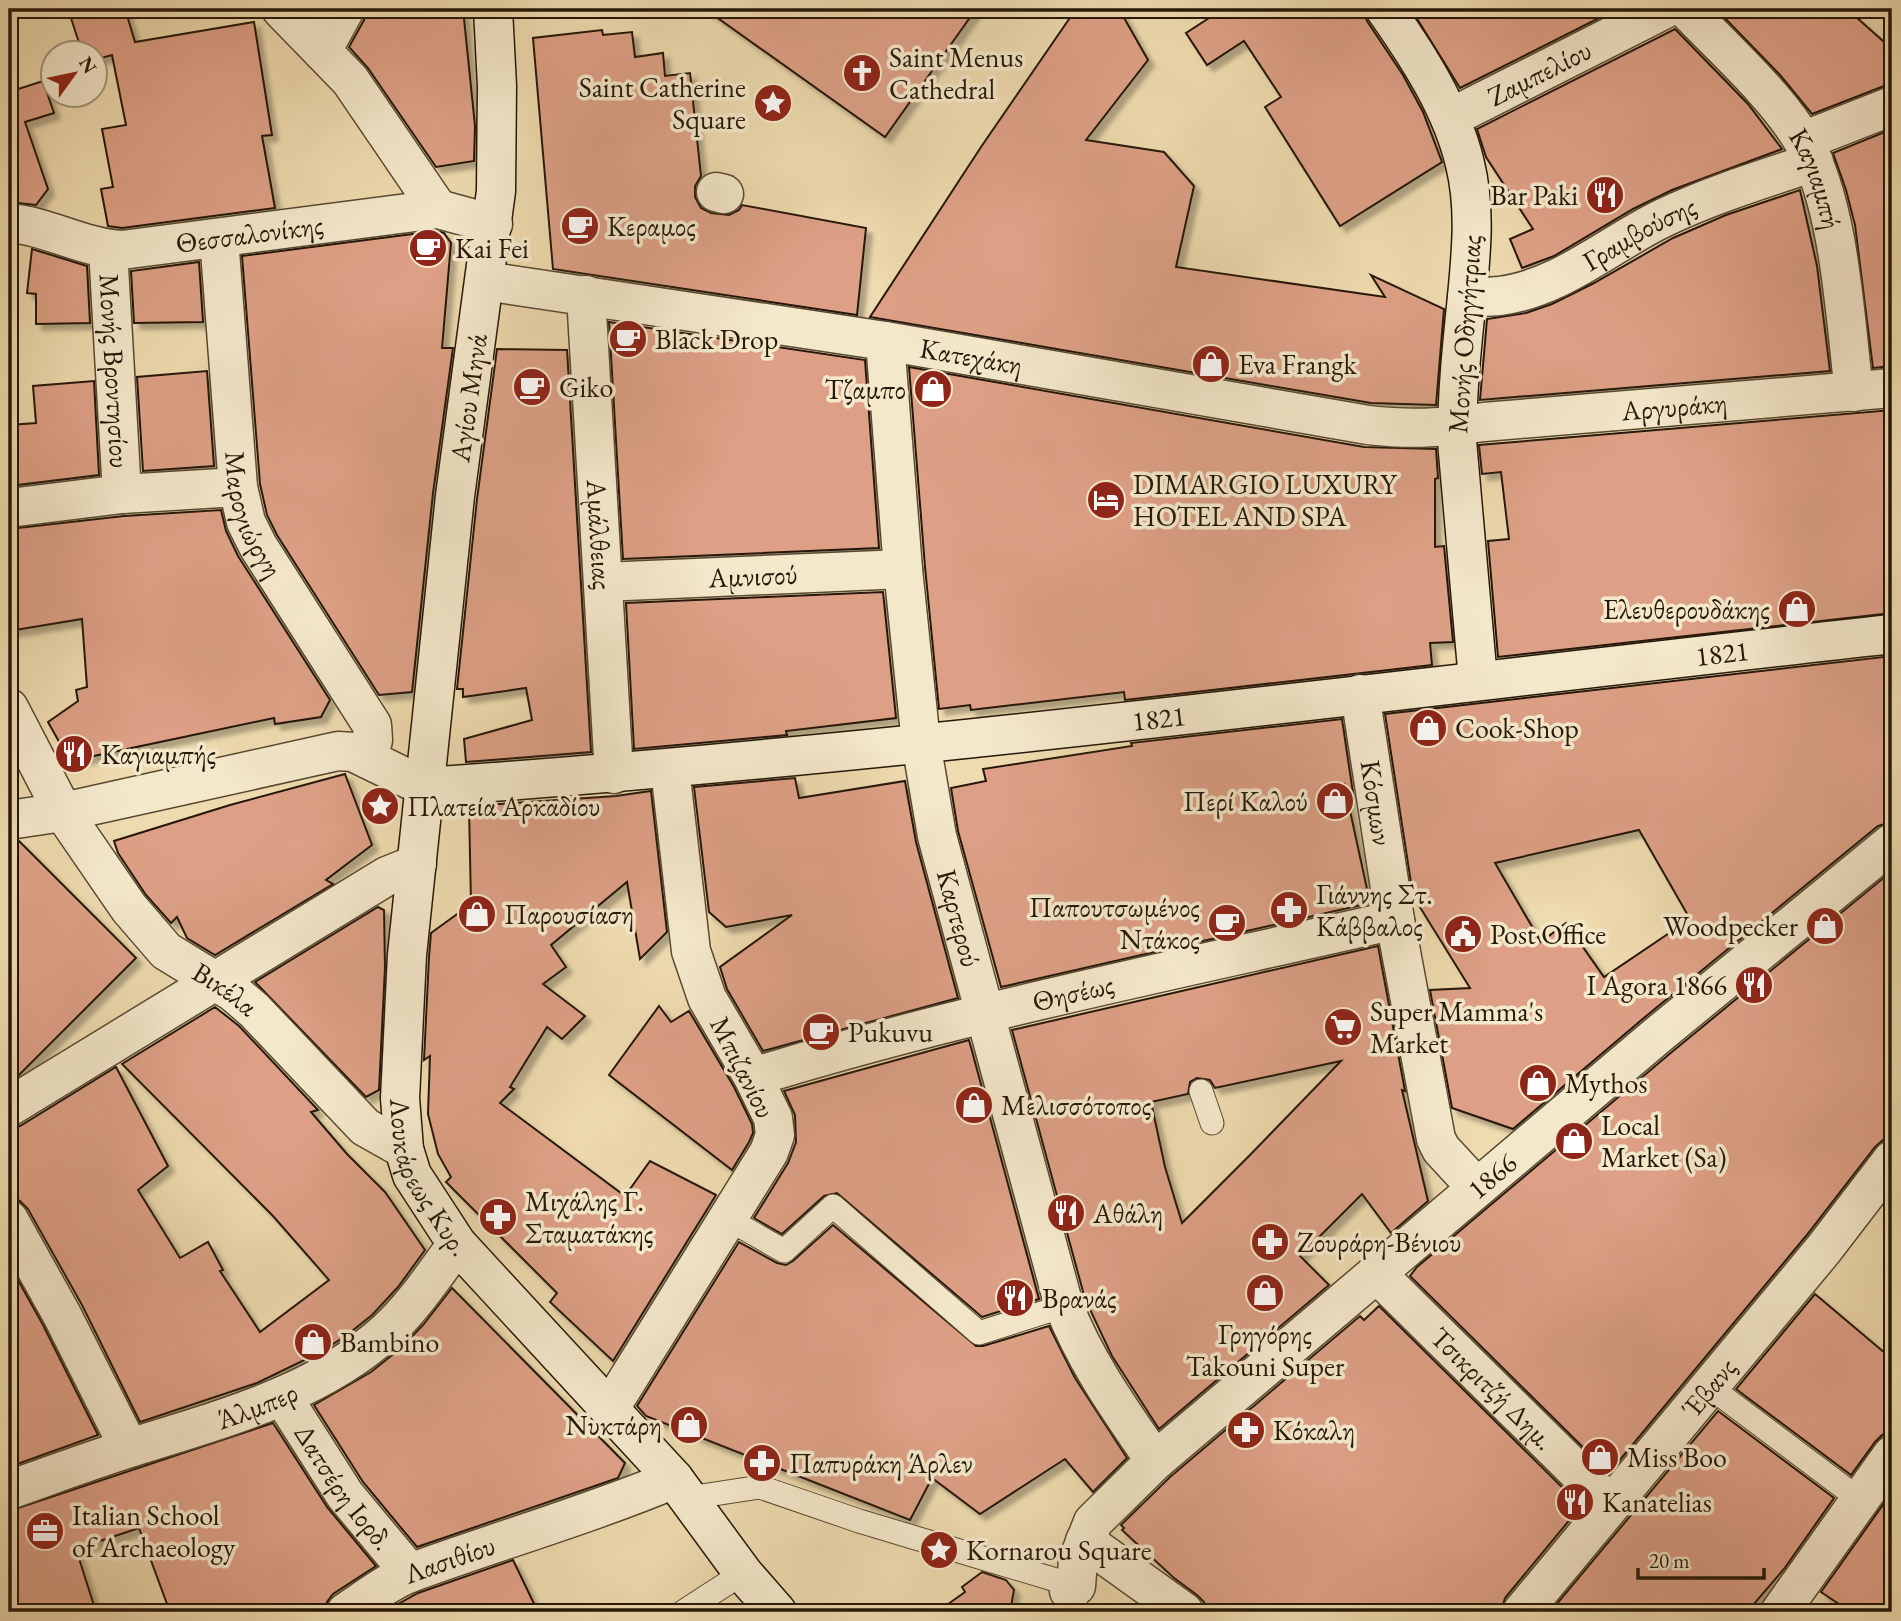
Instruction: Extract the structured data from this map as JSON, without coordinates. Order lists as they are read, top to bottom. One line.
{"streets":{"street":["Ζαμπελίου","Καγιαμπή","Θεσσαλονίκης","Γραμβούσης","Μονής Οδηγήτριας","Κατεχάκη","Μονής Βροντησίου","Αγίου Μηνά","Αργυράκη","Μαρογιώργη","Αμάλθειας","Αμνισού","1821","Κόσμων","Καρτερού","Βικέλα","Θησέως","Μπιζανίου","Λουκάρεως Κυρ.","1866","Τσικριτζή Δημ.","Έβανς","Άλμπερ","Δατσέρη Ιορδ.","Λασιθίου"]},"crossings":[["Ζαμπελίου","Μονής Οδηγήτριας"],["Καγιαμπή","Γραμβούσης"],["Καγιαμπή","Αργυράκη"],["Θεσσαλονίκης","Μονής Βροντησίου"],["Θεσσαλονίκης","Αγίου Μηνά"],["Θεσσαλονίκης","Μαρογιώργη"],["Γραμβούσης","Μονής Οδηγήτριας"],["Μονής Οδηγήτριας","Κατεχάκη"],["Μονής Οδηγήτριας","Αργυράκη"],["Μονής Οδηγήτριας","1821"],["Κατεχάκη","Αγίου Μηνά"],["Κατεχάκη","Αργυράκη"],["Κατεχάκη","Αμάλθειας"],["Κατεχάκη","Καρτερού"],["Αγίου Μηνά","1821"],["Αγίου Μηνά","Λουκάρεως Κυρ."],["Αμάλθειας","Αμνισού"],["Αμάλθειας","1821"],["Αμνισού","Καρτερού"],["1821","Κόσμων"],["1821","Καρτερού"],["1821","Μπιζανίου"],["1821","Λουκάρεως Κυρ."],["Κόσμων","Θησέως"],["Κόσμων","1866"],["Καρτερού","Θησέως"],["Καρτερού","1866"],["Βικέλα","Λουκάρεως Κυρ."],["Θησέως","Μπιζανίου"],["Μπιζανίου","Λουκάρεως Κυρ."],["Λουκάρεως Κυρ.","Άλμπερ"],["Λουκάρεως Κυρ.","Λασιθίου"],["1866","Τσικριτζή Δημ."],["Τσικριτζή Δημ.","Έβανς"],["Άλμπερ","Δατσέρη Ιορδ."],["Δατσέρη Ιορδ.","Λασιθίου"]],"places":{"church":["Saint Menus Cathedral"],"place":["Saint Catherine Square","Πλατεία Αρκαδίου","Kornarou Square"],"restaurant":["Bar Paki","Καγιαμπής","I Agora 1866","Αθάλη","Βρανάς","Kanatelias"],"cafe":["Κεραμος","Kai Fei","Black Drop","Giko","Παπουτσωμένος Ντάκος","Pukuvu"],"shop":["Eva Frangk","Τζαμπο","Ελευθερουδάκης","Cook-Shop","Περί Καλού","Παρουσίαση","Woodpecker","Mythos","Μελισσότοπος","Local Market (Sa)","Γρηγόρης Takouni Super","Bambino","Νυκτάρη","Miss Boo"],"hotel":["DIMARGIO LUXURY HOTEL AND SPA"],"pharmacy":["Γιάννης Στ. Κάββαλος","Μιχάλης Γ. Σταματάκης","Ζουράρη-Βένιου","Κόκαλη","Παπυράκη Άρλεν"],"public building":["Post Office"],"supermarket":["Super Mamma's Market"],"office":["Italian School of Archaeology"]},"scale_bar":"20 m","north":"top right"}
